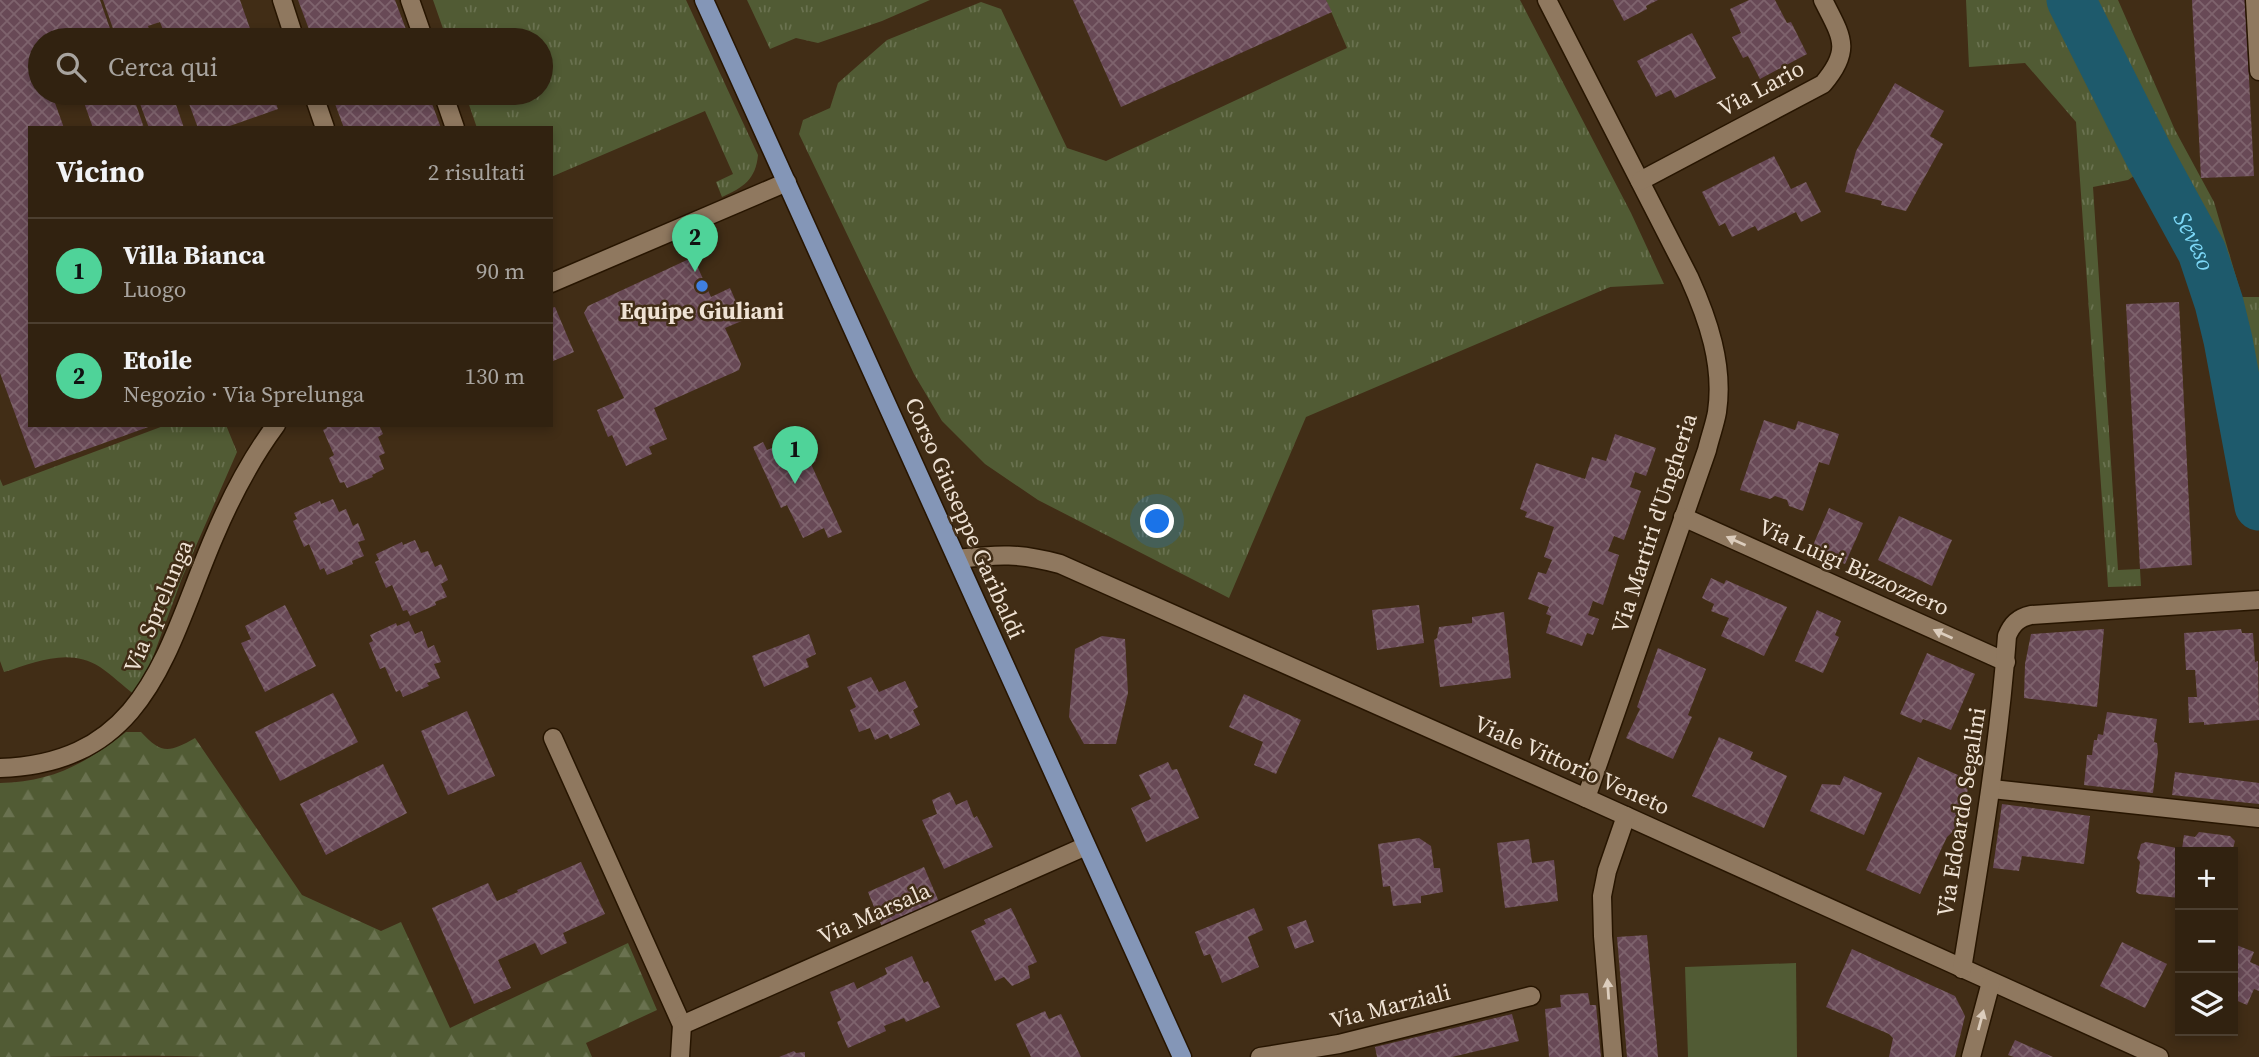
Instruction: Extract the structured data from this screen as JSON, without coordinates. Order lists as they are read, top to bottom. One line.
{"streets":{"main road":["Corso Giuseppe Garibaldi"],"street":["Via Lario","Via Martiri d'Ungheria","Via Luigi Bizzozzero","Via Sprelunga","Viale Vittorio Veneto","Via Edoardo Segalini","Via Marsala","Via Marziali"]},"crossings":[["Via Lario","Via Martiri d'Ungheria"],["Corso Giuseppe Garibaldi","Viale Vittorio Veneto"],["Corso Giuseppe Garibaldi","Via Marsala"],["Via Martiri d'Ungheria","Via Luigi Bizzozzero"],["Via Martiri d'Ungheria","Viale Vittorio Veneto"],["Via Luigi Bizzozzero","Via Edoardo Segalini"],["Viale Vittorio Veneto","Via Edoardo Segalini"]],"one_way":["Via Luigi Bizzozzero"],"water":["Seveso"],"places":["Equipe Giuliani"],"page":{"search":"Cerca qui","heading":["Vicino","2 risultati"],"pins":["2","1"],"list":[{"mark":"1","name":"Villa Bianca","note":"Luogo","value":"90 m"},{"mark":"2","name":"Etoile","note":"Negozio · Via Sprelunga","value":"130 m"}],"map_buttons":["+","−"]}}
